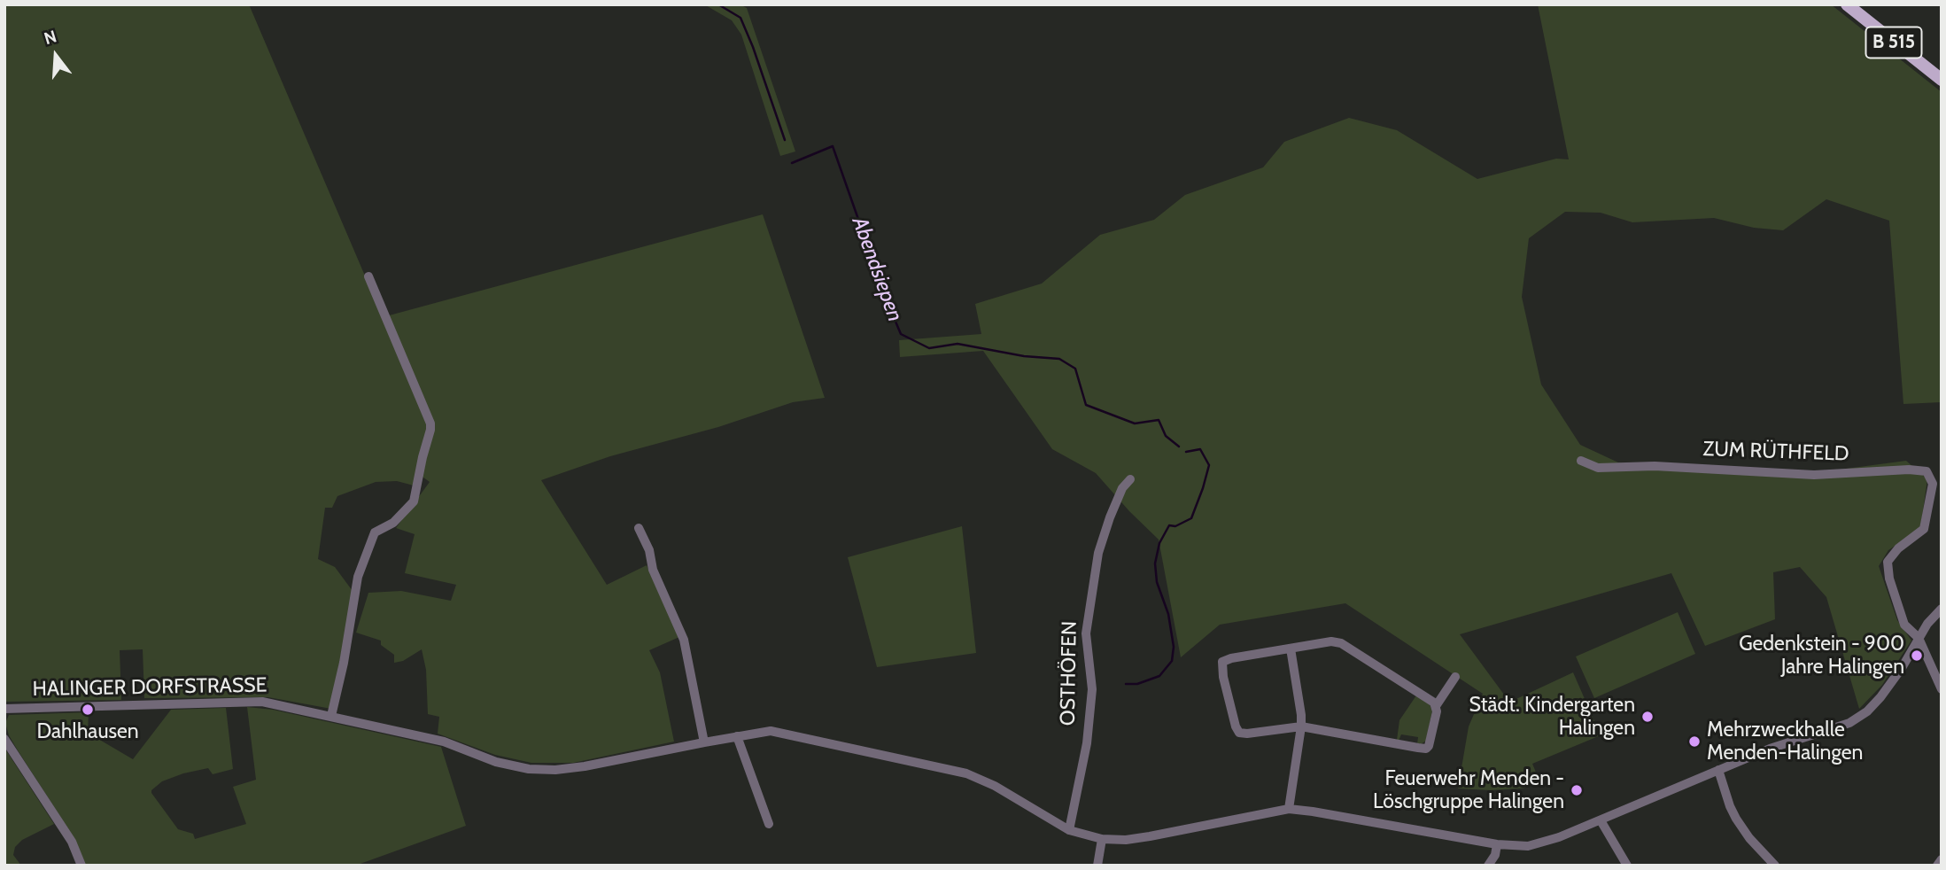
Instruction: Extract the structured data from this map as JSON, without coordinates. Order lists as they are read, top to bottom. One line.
{"streets":{"main road":["B 515"],"street":["ZUM RÜTHFELD","OSTHÖFEN","HALINGER DORFSTRASSE"]},"crossings":[["ZUM RÜTHFELD","HALINGER DORFSTRASSE"],["OSTHÖFEN","HALINGER DORFSTRASSE"]],"water":["Abendsiepen"],"places":["Gedenkstein - 900 Jahre Halingen","Dahlhausen","Städt. Kindergarten Halingen","Mehrzweckhalle Menden-Halingen","Feuerwehr Menden - Löschgruppe Halingen"],"north":"top"}
